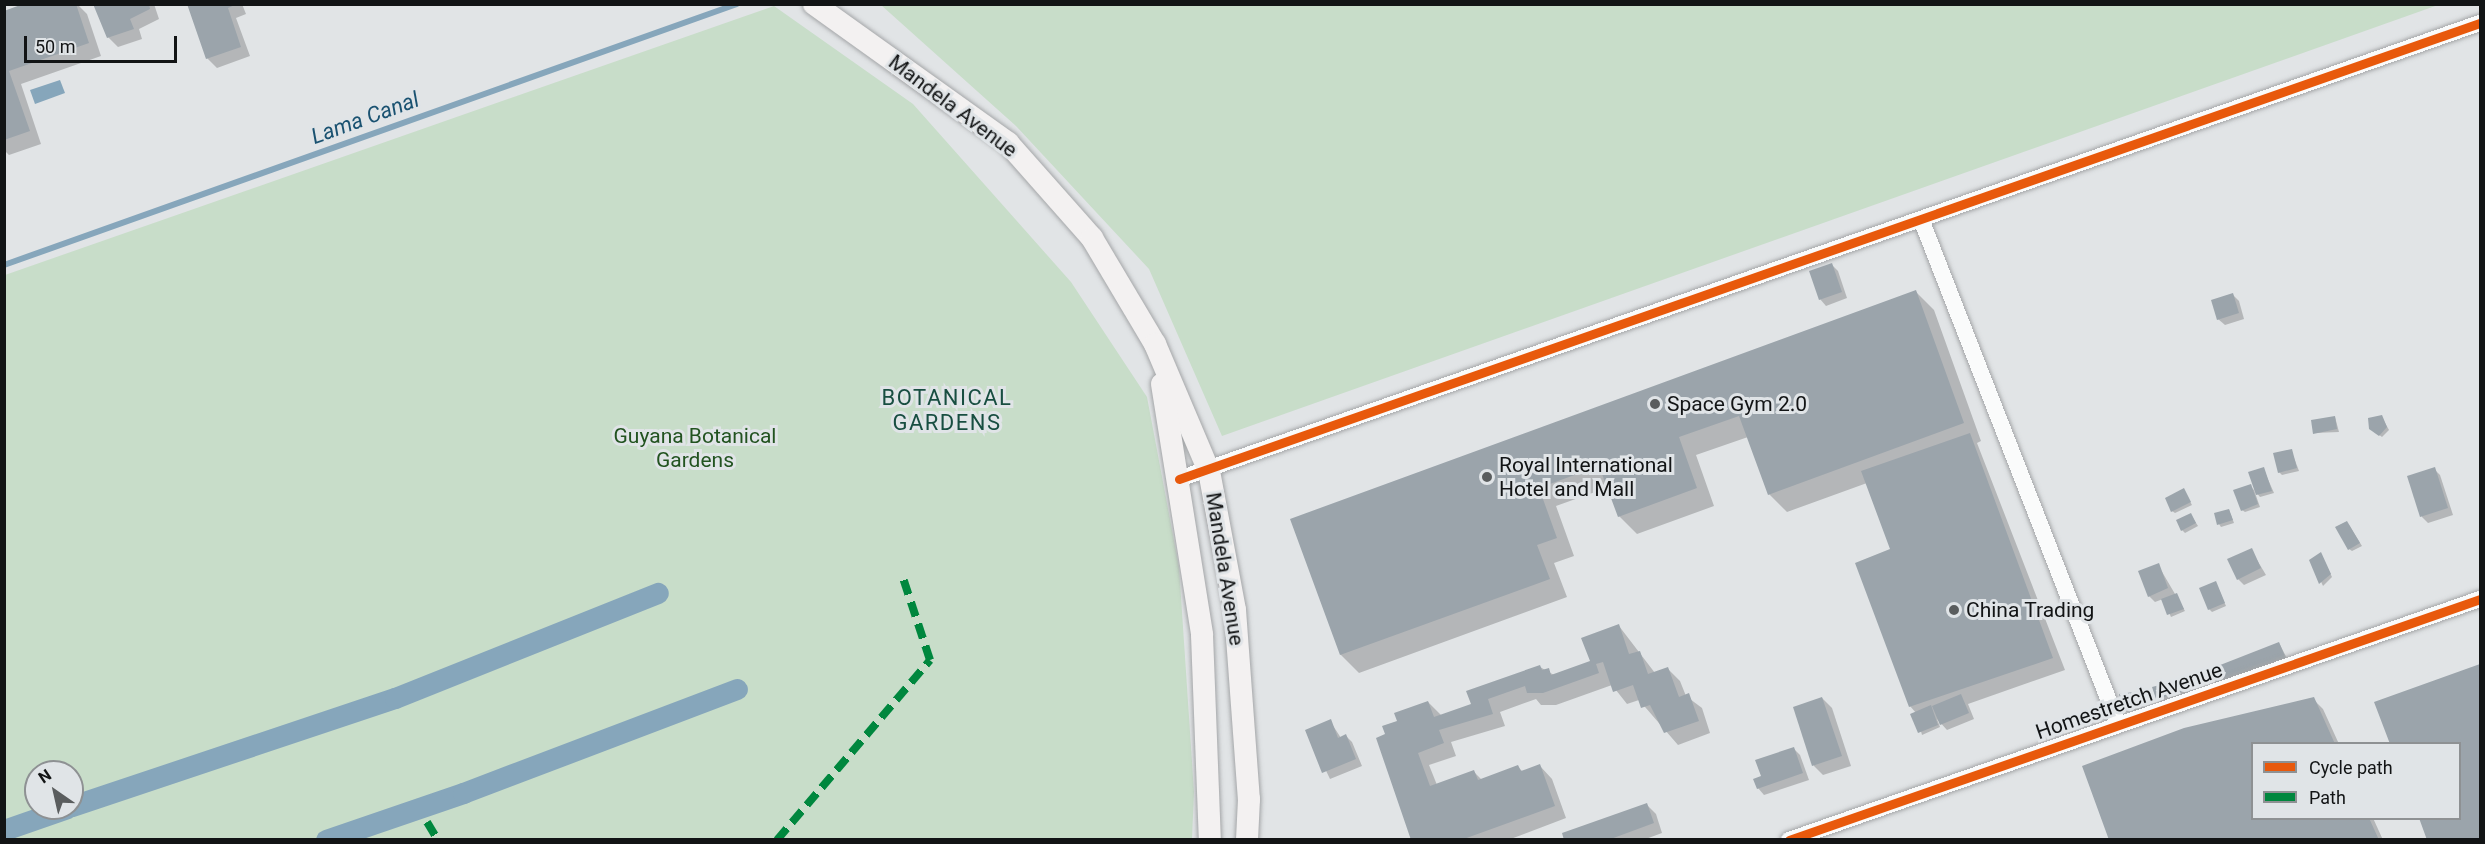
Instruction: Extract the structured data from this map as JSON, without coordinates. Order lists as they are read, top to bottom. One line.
{"streets":{"main road":["Mandela Avenue"],"street":["Homestretch Avenue"]},"districts":["BOTANICAL GARDENS"],"water":["Lama Canal"],"parks":["Guyana Botanical Gardens"],"places":["Space Gym 2.0","Royal International Hotel and Mall","China Trading"],"legend":["Cycle path","Path"],"scale_bar":"50 m","north":"top left"}
